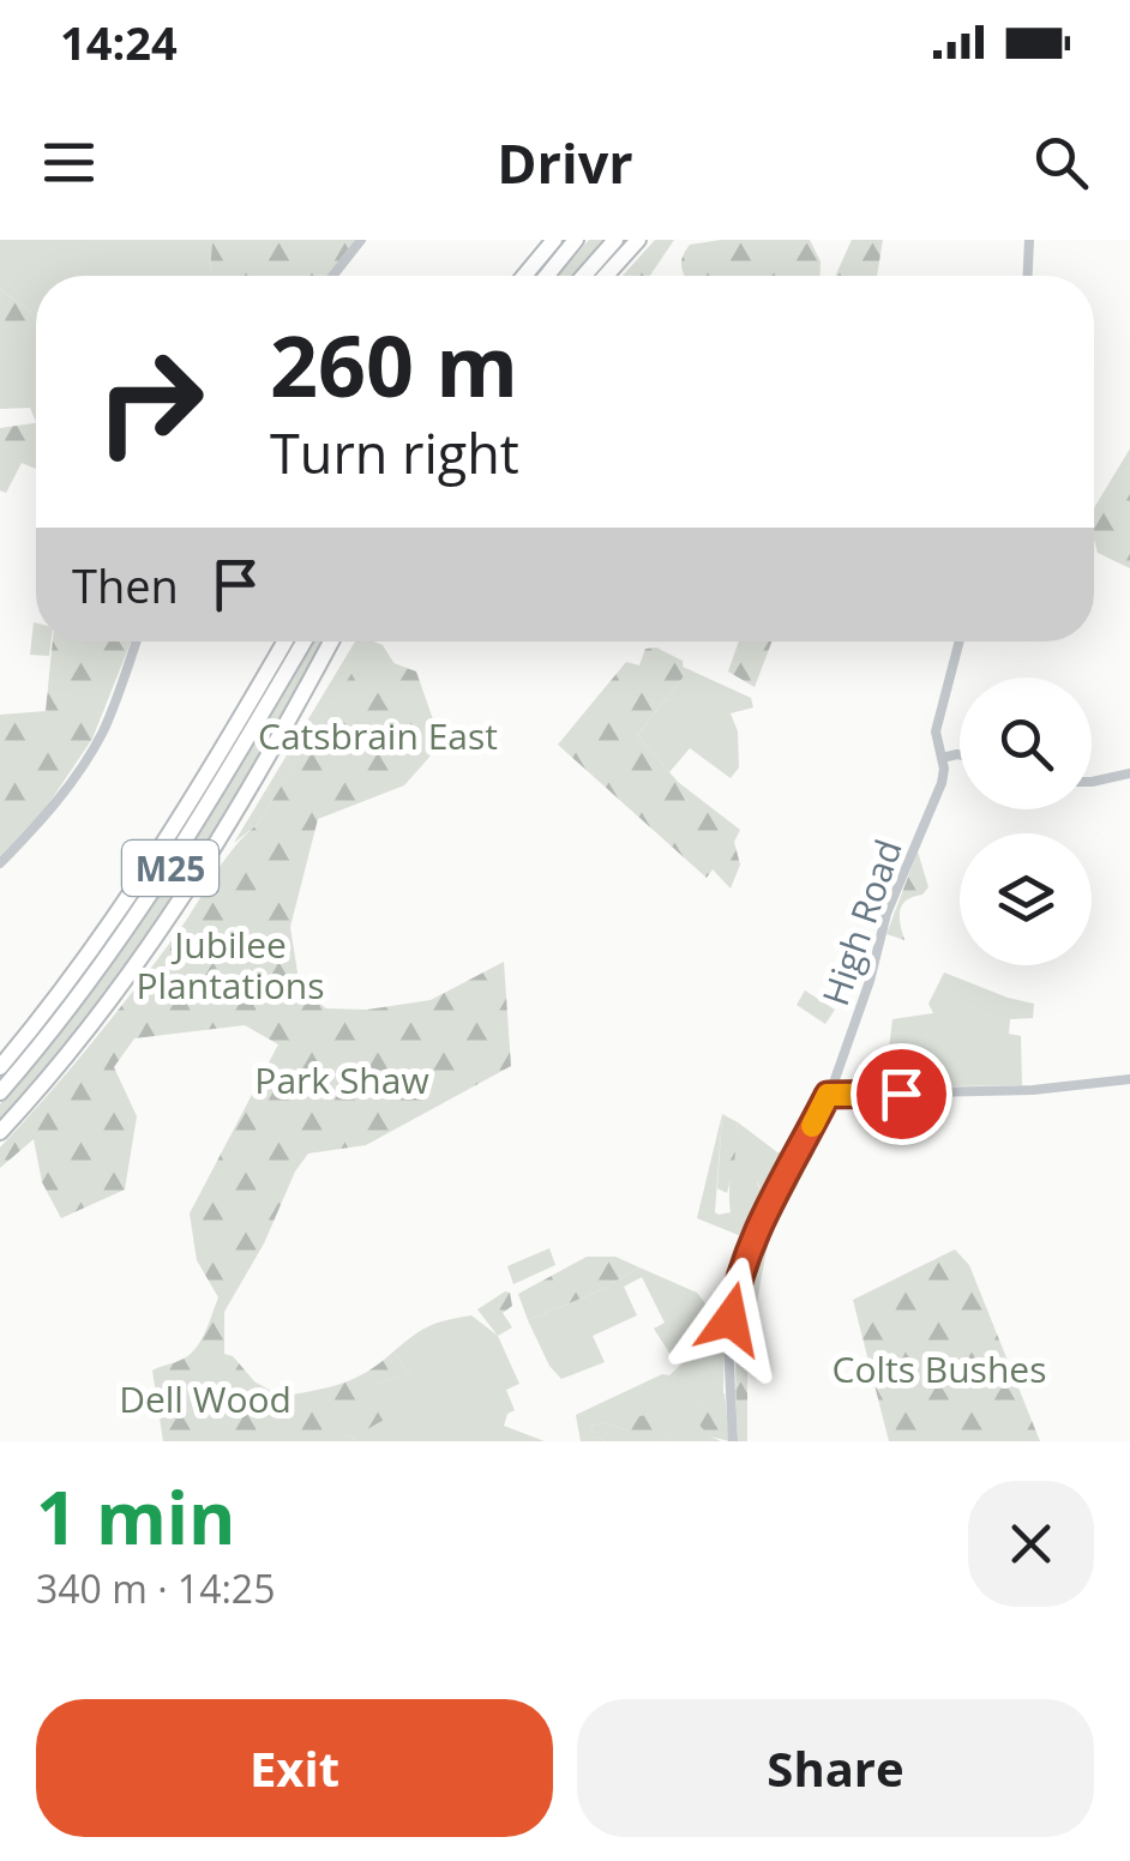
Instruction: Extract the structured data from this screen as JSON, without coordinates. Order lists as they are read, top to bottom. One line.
{"streets":{"highway":["M25"],"street":["High Road"]},"parks":["Catsbrain East","Jubilee Plantations","Park Shaw","Colts Bushes","Dell Wood"],"page":{"status":"14:24","header":"Drivr","turn":["260 m","Turn right"],"then":"Then","heading":["1 min","340 m · 14:25"],"buttons":["Exit","Share"]}}
